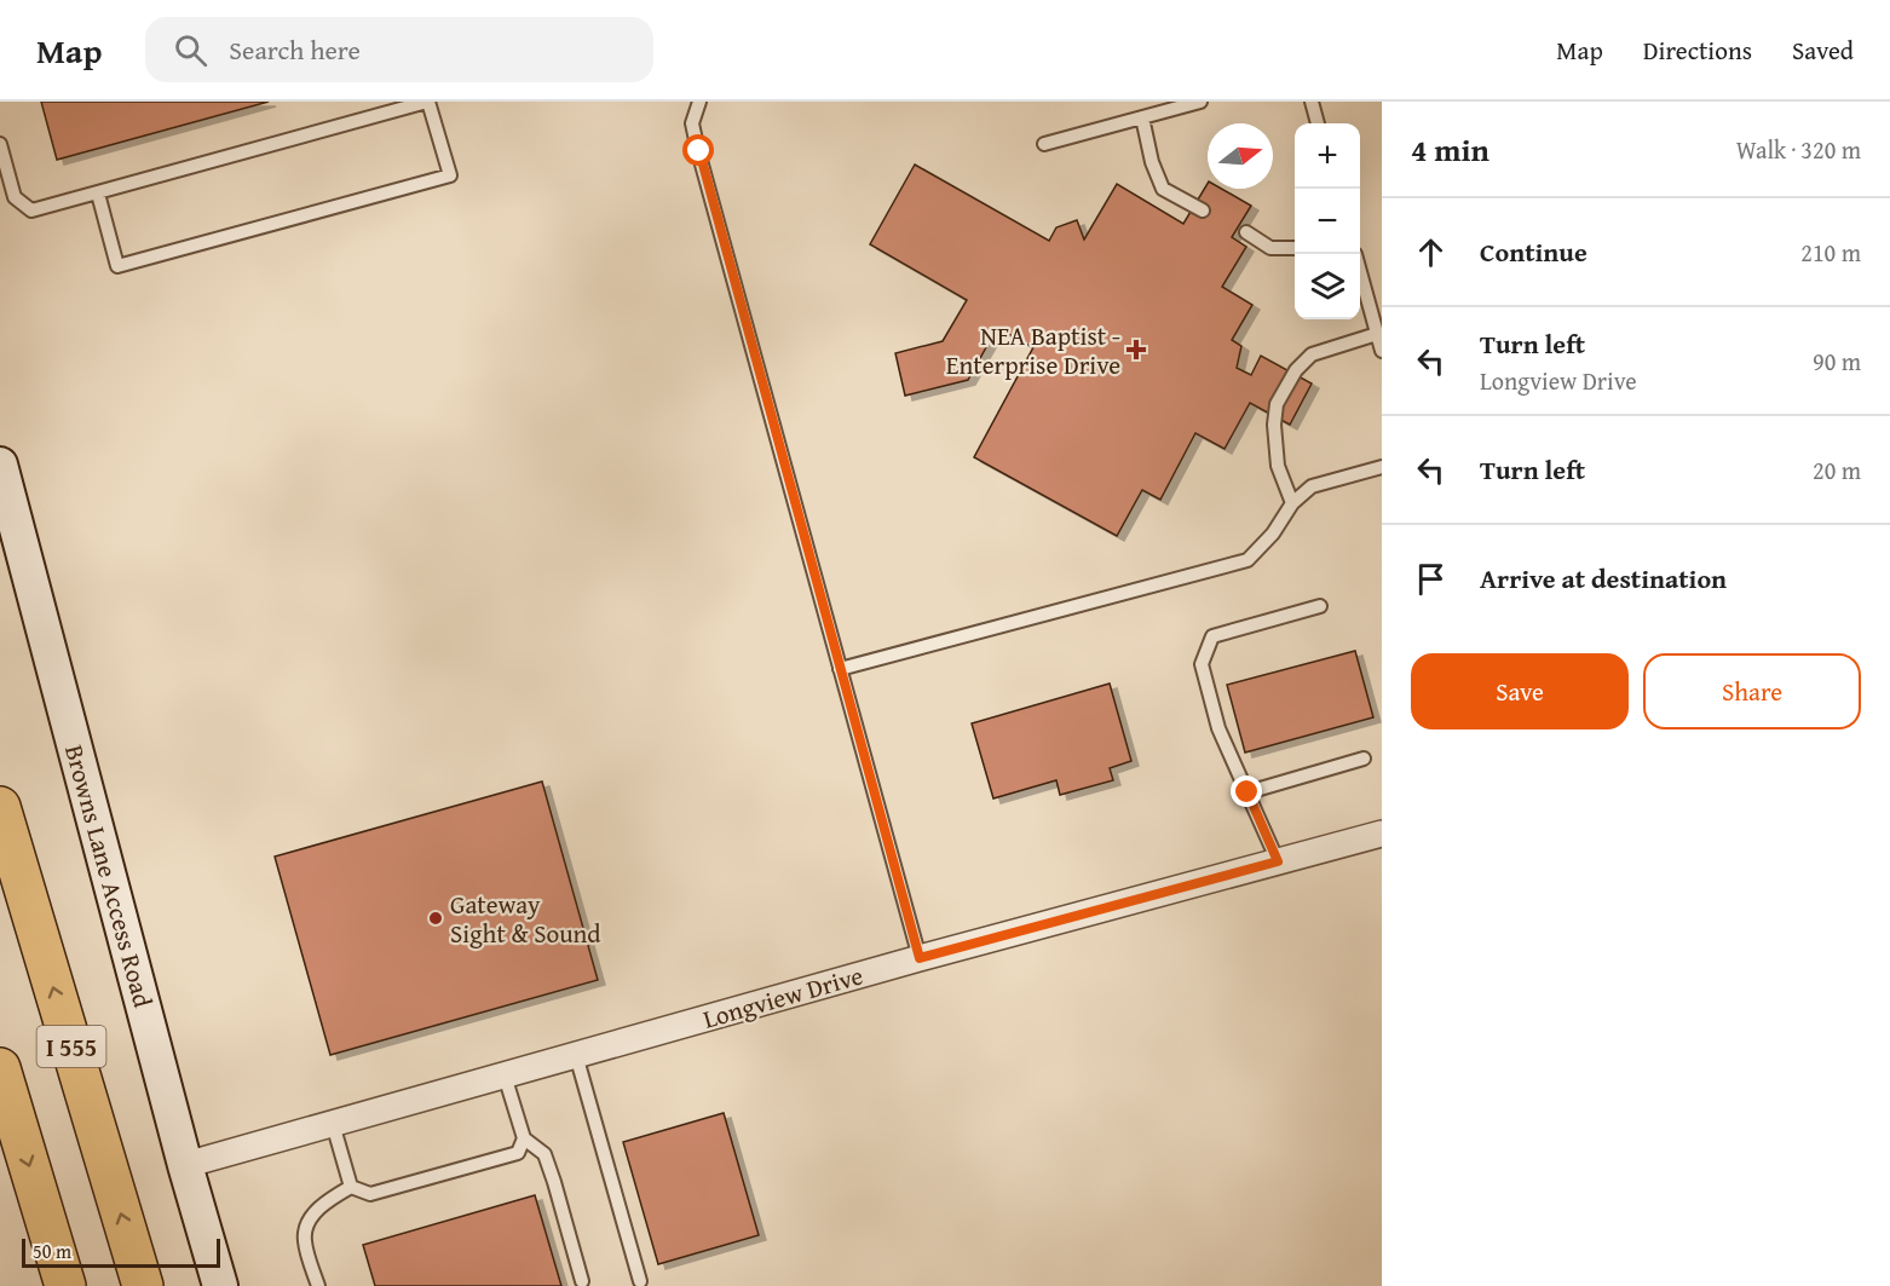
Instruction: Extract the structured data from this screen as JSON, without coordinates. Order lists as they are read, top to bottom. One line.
{"streets":{"highway":["I 555"],"street":["Browns Lane Access Road","Longview Drive"]},"crossings":[["Browns Lane Access Road","Longview Drive"]],"places":{"health":["NEA Baptist - Enterprise Drive"],"other":["Gateway Sight & Sound"]},"scale_bar":"50 m","north":"right","page":{"header":"Map","search":"Search here","nav":["Map","Directions","Saved"],"heading":["4 min","Walk · 320 m"],"map_buttons":["+","−"],"list":[["Continue","210 m"],["Turn left","Longview Drive","90 m"],["Turn left","20 m"],"Arrive at destination"],"buttons":["Save","Share"],"scale":"50 m"}}
